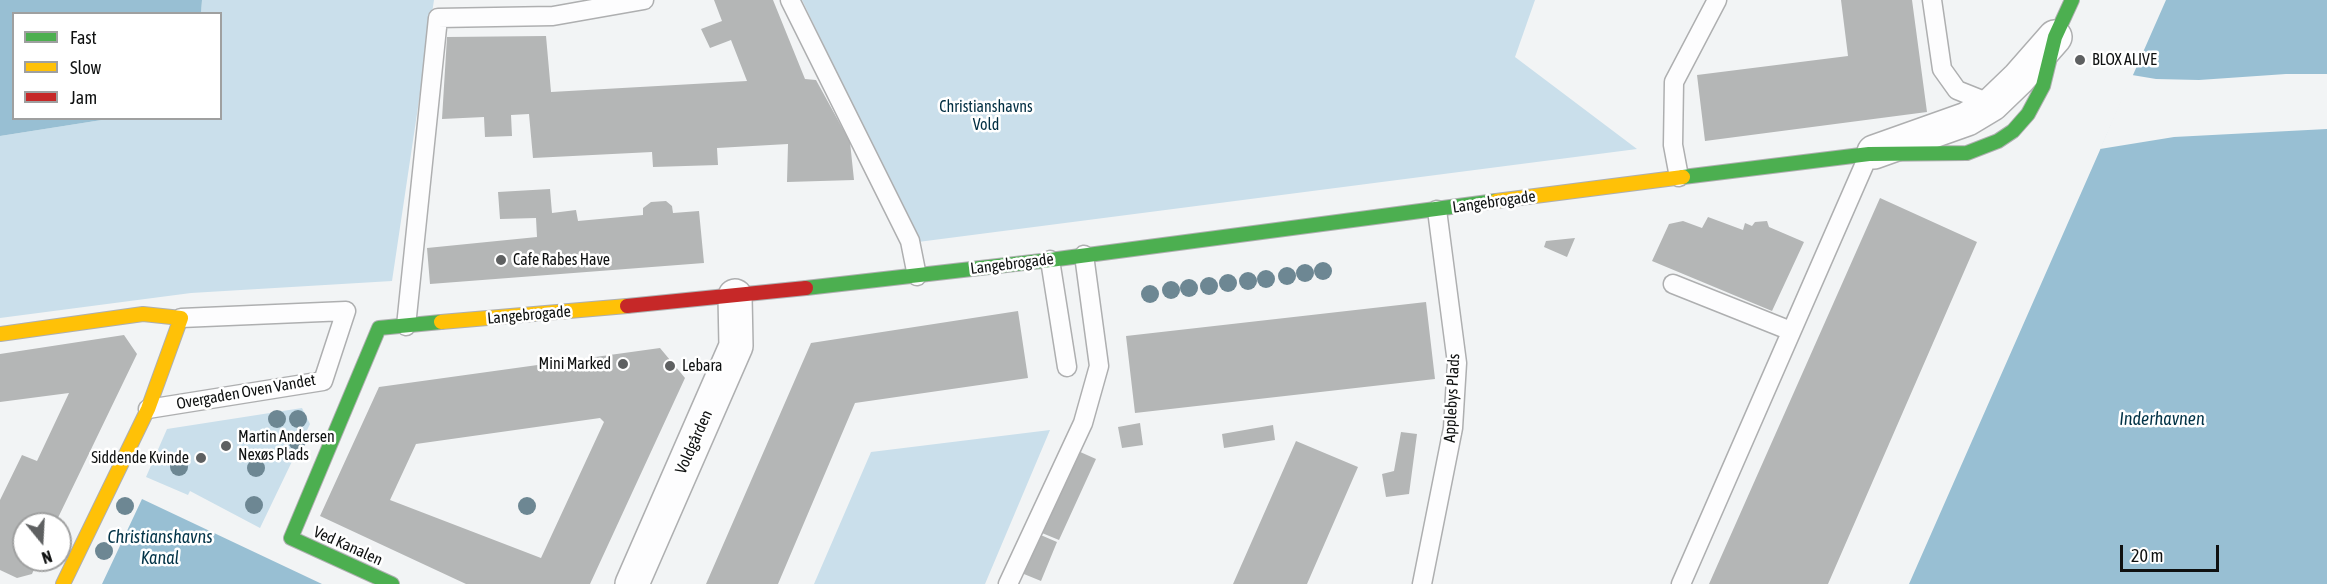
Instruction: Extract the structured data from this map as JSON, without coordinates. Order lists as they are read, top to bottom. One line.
{"streets":{"street":["Langebrogade","Overgaden Oven Vandet","Voldgården","Ved Kanalen"],"lane":["Applebys Plads"]},"crossings":[["Langebrogade","Applebys Plads"],["Langebrogade","Voldgården"],["Langebrogade","Ved Kanalen"]],"water":["Inderhavnen","Christianshavns Kanal"],"parks":["Christianshavns Vold"],"places":["BLOX ALIVE","Cafe Rabes Have","Mini Marked","Lebara","Martin Andersen Nexøs Plads","Siddende Kvinde"],"legend":["Fast","Slow","Jam"],"scale_bar":"20 m","north":"bottom"}
